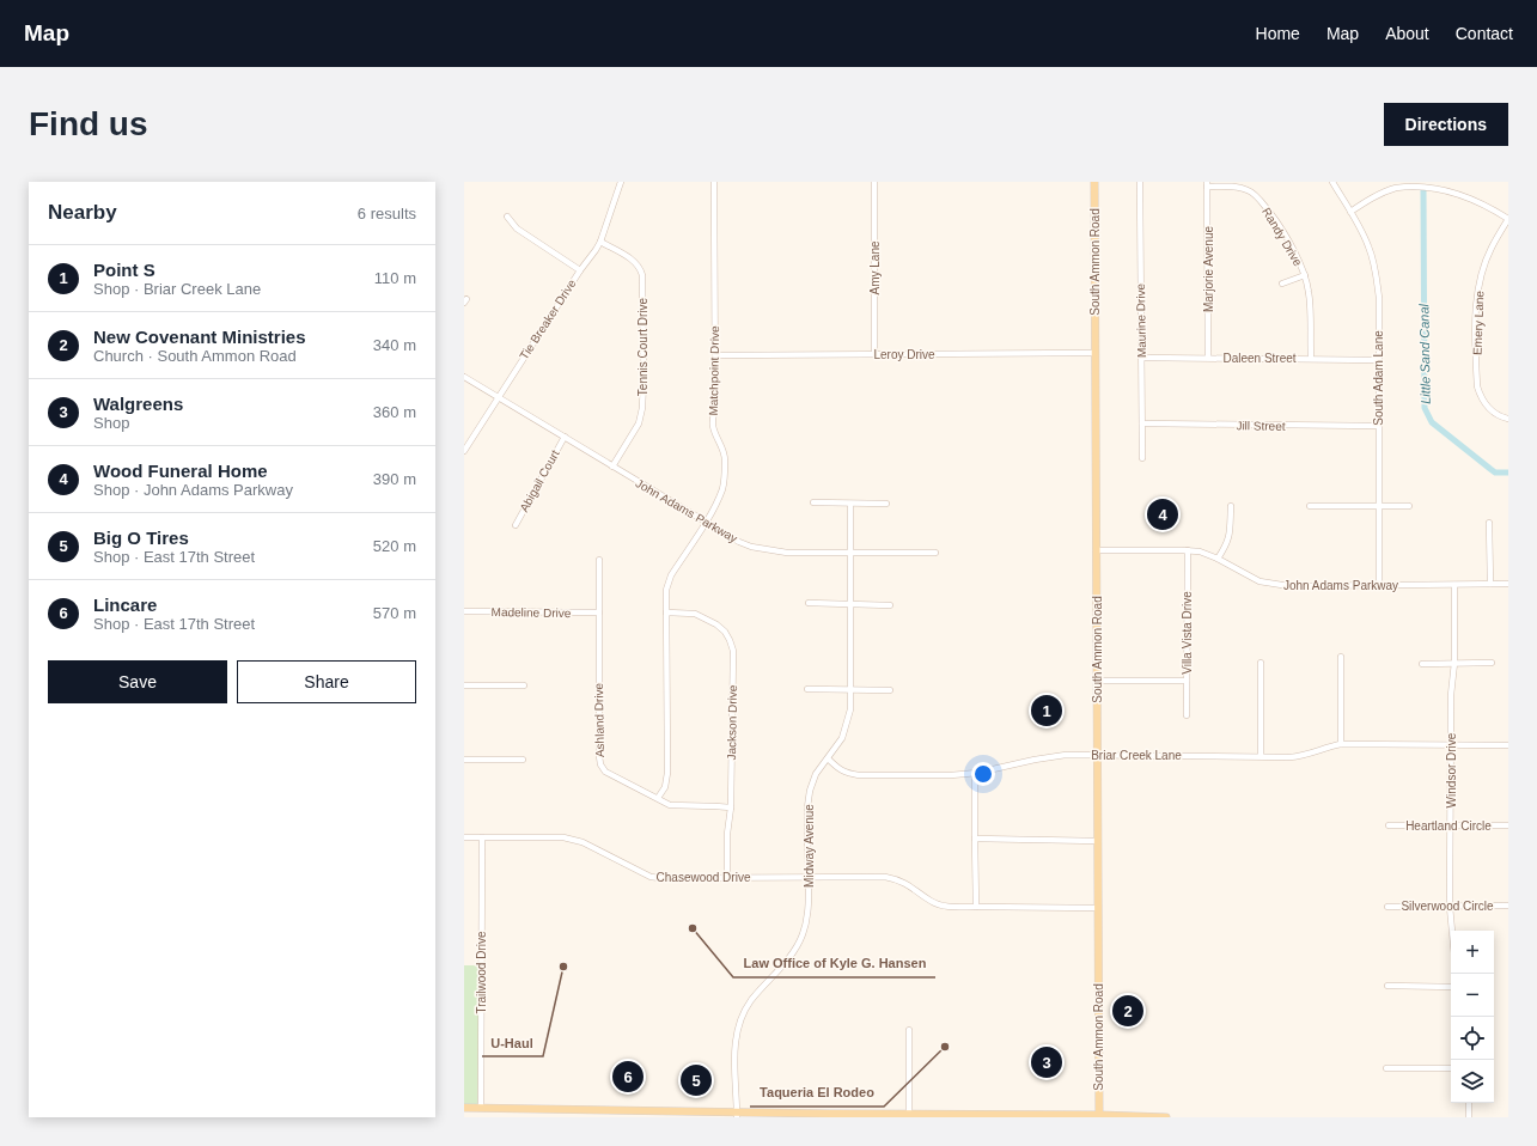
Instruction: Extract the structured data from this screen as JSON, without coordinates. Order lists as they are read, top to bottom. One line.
{"streets":{"main road":["South Ammon Road"],"street":["Randy Drive","Amy Lane","Marjorie Avenue","Tie Breaker Drive","Maurine Drive","Emery Lane","Tennis Court Drive","Leroy Drive","Daleen Street","Matchpoint Drive","South Adam Lane","Jill Street","Abigail Court","John Adams Parkway","Madeline Drive","Villa Vista Drive","Ashland Drive","Jackson Drive","Briar Creek Lane","Windsor Drive","Heartland Circle","Midway Avenue","Chasewood Drive","Silverwood Circle","Trailwood Drive"]},"crossings":[["Randy Drive","Marjorie Avenue"],["Randy Drive","Daleen Street"],["South Ammon Road","Leroy Drive"],["South Ammon Road","John Adams Parkway"],["South Ammon Road","Briar Creek Lane"],["South Ammon Road","Chasewood Drive"],["Amy Lane","Leroy Drive"],["Marjorie Avenue","Daleen Street"],["Tie Breaker Drive","Tennis Court Drive"],["Tie Breaker Drive","John Adams Parkway"],["Maurine Drive","Daleen Street"],["Maurine Drive","Jill Street"],["Tennis Court Drive","John Adams Parkway"],["Leroy Drive","Matchpoint Drive"],["Daleen Street","South Adam Lane"],["Matchpoint Drive","John Adams Parkway"],["Matchpoint Drive","Ashland Drive"],["Matchpoint Drive","Jackson Drive"],["South Adam Lane","Jill Street"],["South Adam Lane","John Adams Parkway"],["Abigail Court","John Adams Parkway"],["John Adams Parkway","Villa Vista Drive"],["John Adams Parkway","Windsor Drive"],["John Adams Parkway","Midway Avenue"],["Madeline Drive","Ashland Drive"],["Ashland Drive","Jackson Drive"],["Jackson Drive","Chasewood Drive"],["Briar Creek Lane","Windsor Drive"],["Briar Creek Lane","Midway Avenue"],["Windsor Drive","Heartland Circle"],["Windsor Drive","Silverwood Circle"],["Midway Avenue","Chasewood Drive"],["Chasewood Drive","Trailwood Drive"]],"water":["Little Sand Canal"],"places":["Law Office of Kyle G. Hansen","U-Haul","Taqueria El Rodeo"],"page":{"header":"Map","nav":["Home","Map","About","Contact"],"buttons":["Directions",["Save","Share"]],"title":"Find us","heading":["Nearby","6 results"],"list":[{"mark":"1","name":"Point S","note":"Shop · Briar Creek Lane","value":"110 m"},{"mark":"2","name":"New Covenant Ministries","note":"Church · South Ammon Road","value":"340 m"},{"mark":"3","name":"Walgreens","note":"Shop","value":"360 m"},{"mark":"4","name":"Wood Funeral Home","note":"Shop · John Adams Parkway","value":"390 m"},{"mark":"5","name":"Big O Tires","note":"Shop · East 17th Street","value":"520 m"},{"mark":"6","name":"Lincare","note":"Shop · East 17th Street","value":"570 m"}],"pins":["4","1","2","3","6","5"],"map_buttons":["+","−"]}}
